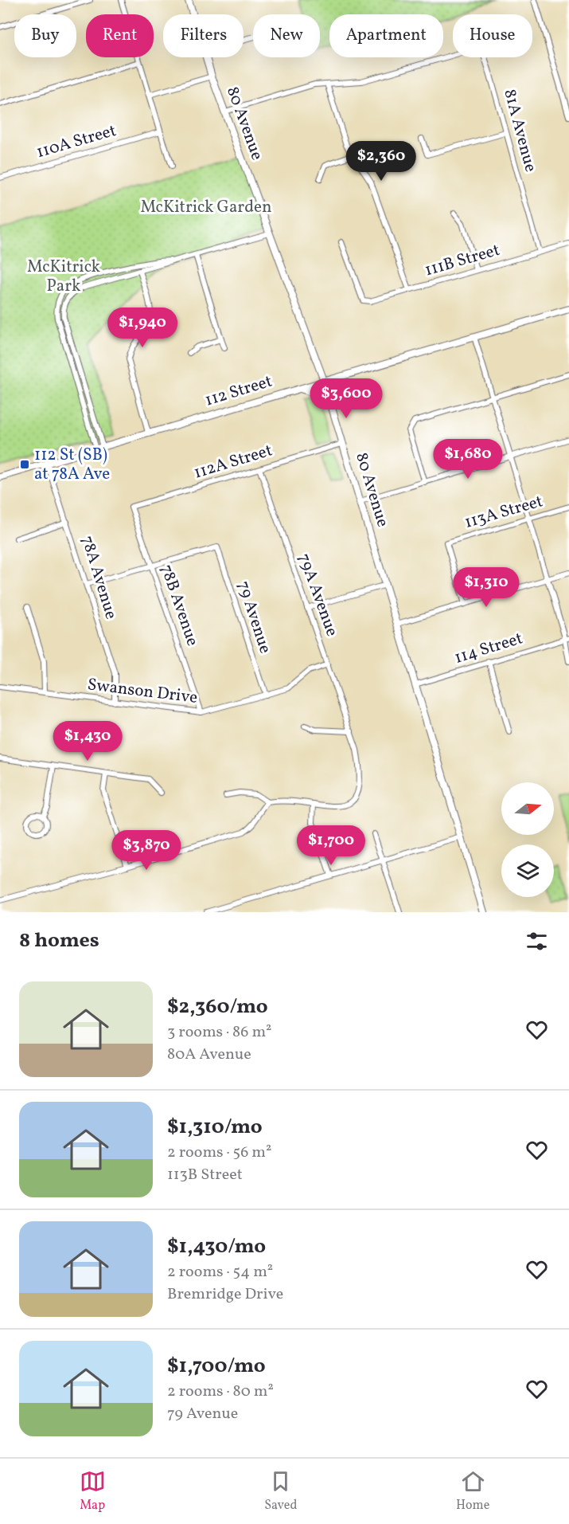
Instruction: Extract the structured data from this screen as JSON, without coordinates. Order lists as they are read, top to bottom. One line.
{"streets":{"street":["80 Avenue","81A Avenue","110A Street","111B Street","112 Street","112A Street","113A Street","78A Avenue","79A Avenue","78B Avenue","79 Avenue","114 Street","Swanson Drive"]},"crossings":[["80 Avenue","112 Street"],["80 Avenue","112A Street"],["80 Avenue","114 Street"],["81A Avenue","111B Street"],["112 Street","78A Avenue"],["112A Street","79A Avenue"],["112A Street","78B Avenue"],["78A Avenue","Swanson Drive"],["79A Avenue","Swanson Drive"],["78B Avenue","79 Avenue"],["78B Avenue","Swanson Drive"],["79 Avenue","Swanson Drive"]],"parks":["McKitrick Garden","McKitrick Park"],"places":{"transit":["112 St (SB) at 78A Ave"]},"north":"right","page":{"chip":["Buy","Rent","Filters","New","Apartment","House"],"price":["$2,360","$1,940","$3,600","$1,680","$1,310","$1,430","$1,700","$3,870"],"heading":"8 homes","list":[{"name":"$2,360/mo","note":"3 rooms · 86 m² · 80A Avenue"},{"name":"$1,310/mo","note":"2 rooms · 56 m² · 113B Street"},{"name":"$1,430/mo","note":"2 rooms · 54 m² · Bremridge Drive"},{"name":"$1,700/mo","note":"2 rooms · 80 m² · 79 Avenue"}],"tabs":["Map","Saved","Home"]}}
